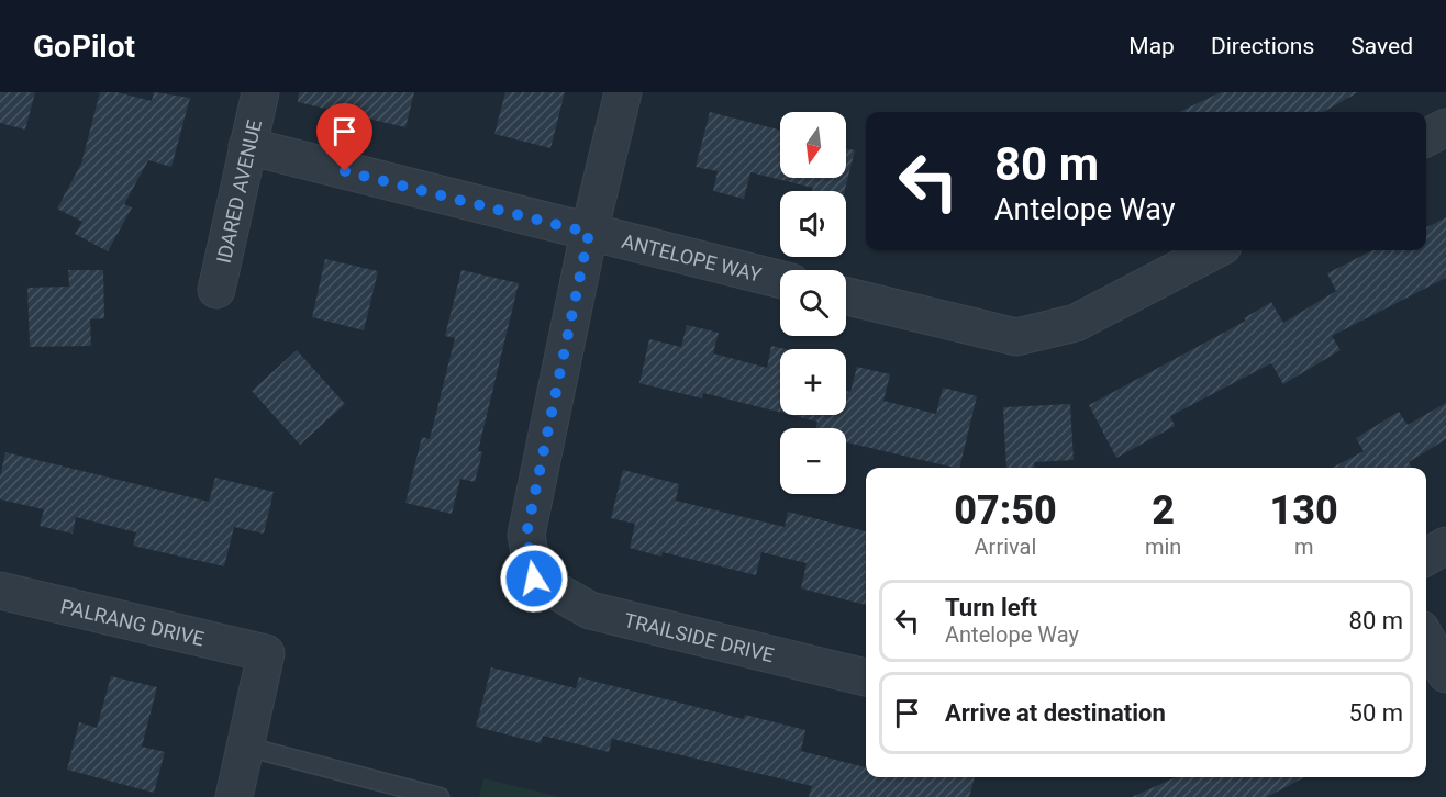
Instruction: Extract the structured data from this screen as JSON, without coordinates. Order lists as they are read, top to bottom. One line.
{"streets":{"street":["IDARED AVENUE","ANTELOPE WAY","PALRANG DRIVE","TRAILSIDE DRIVE"]},"crossings":[["IDARED AVENUE","ANTELOPE WAY"],["ANTELOPE WAY","TRAILSIDE DRIVE"]],"north":"bottom","page":{"header":"GoPilot","nav":["Map","Directions","Saved"],"map_buttons":["+","−"],"turn":["80 m","Antelope Way"],"eta":["07:50","Arrival","2","min","130","m"],"list":[{"name":"Turn left","note":"Antelope Way","value":"80 m"},{"name":"Arrive at destination","value":"50 m"}]}}
